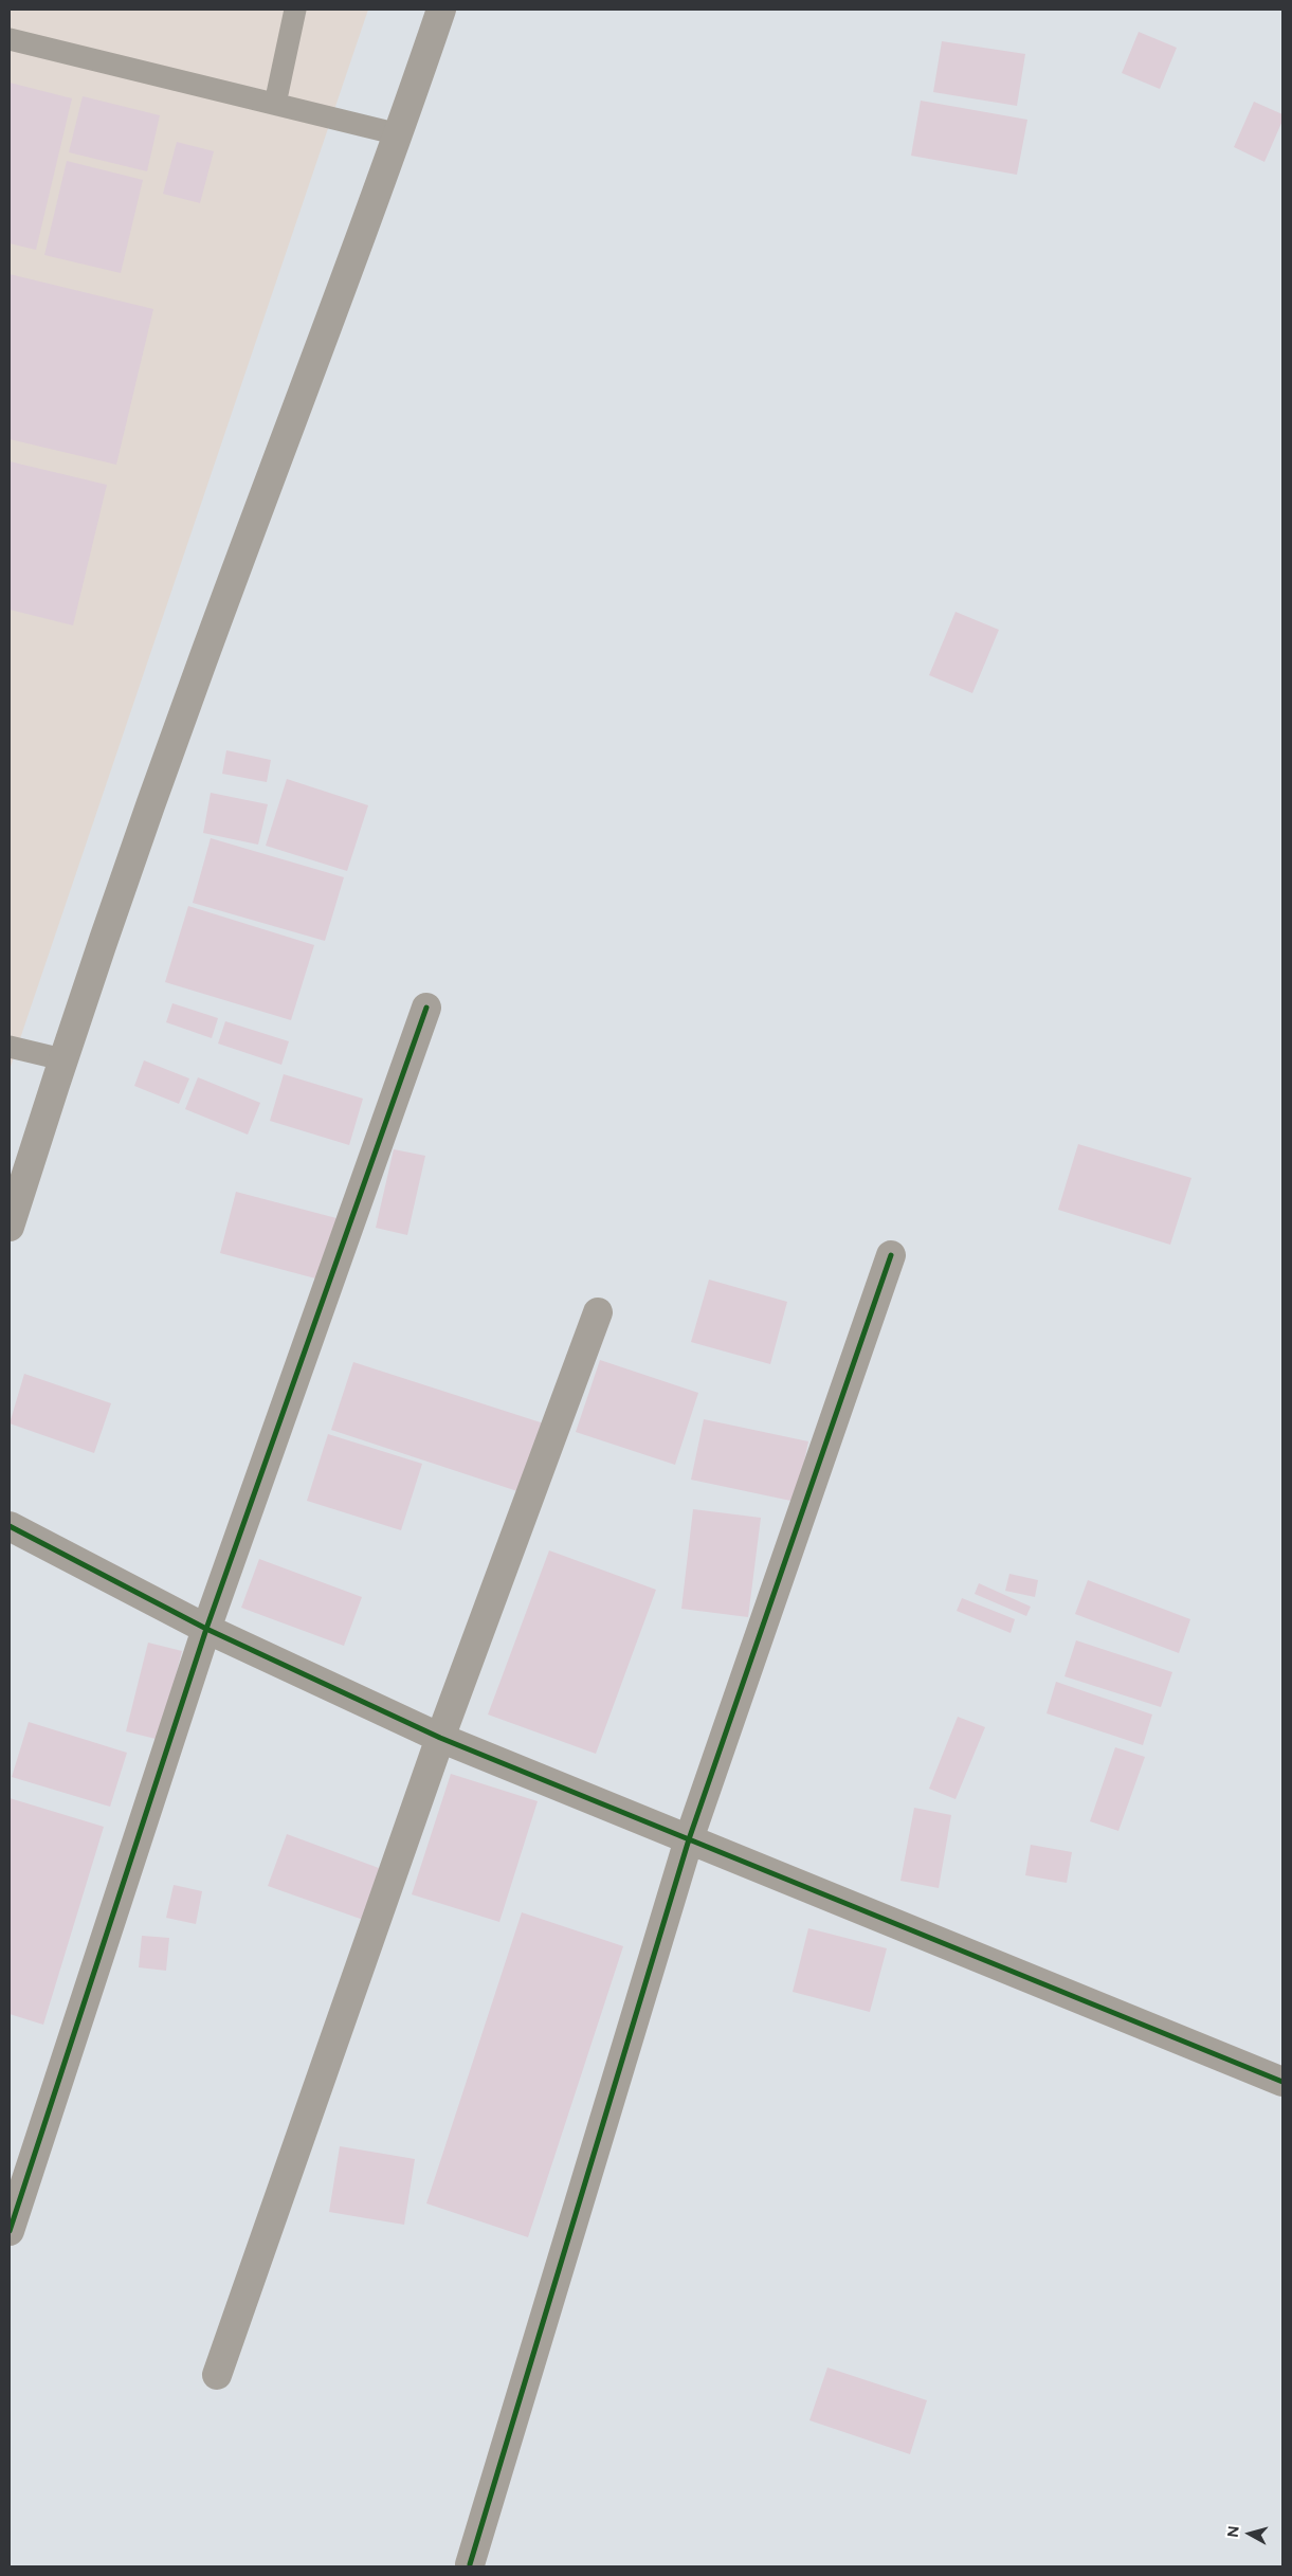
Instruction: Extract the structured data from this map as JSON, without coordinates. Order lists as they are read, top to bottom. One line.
{"north":"left"}
